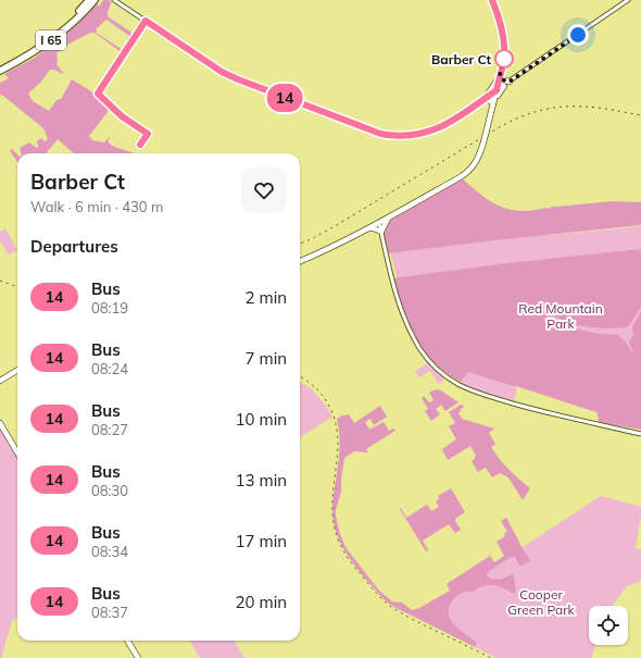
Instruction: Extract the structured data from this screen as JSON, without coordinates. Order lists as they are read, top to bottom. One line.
{"streets":{"highway":["I 65"]},"parks":["Red Mountain Park","Cooper Green Park"],"places":["Barber Ct"],"lines":["bus line 14"],"page":{"on_map":"14","heading":[["Barber Ct","Walk · 6 min · 430 m"],"Departures"],"list":[{"mark":"14","name":"Bus","note":"08:19","value":"2 min"},{"mark":"14","name":"Bus","note":"08:24","value":"7 min"},{"mark":"14","name":"Bus","note":"08:27","value":"10 min"},{"mark":"14","name":"Bus","note":"08:30","value":"13 min"},{"mark":"14","name":"Bus","note":"08:34","value":"17 min"},{"mark":"14","name":"Bus","note":"08:37","value":"20 min"}]}}
